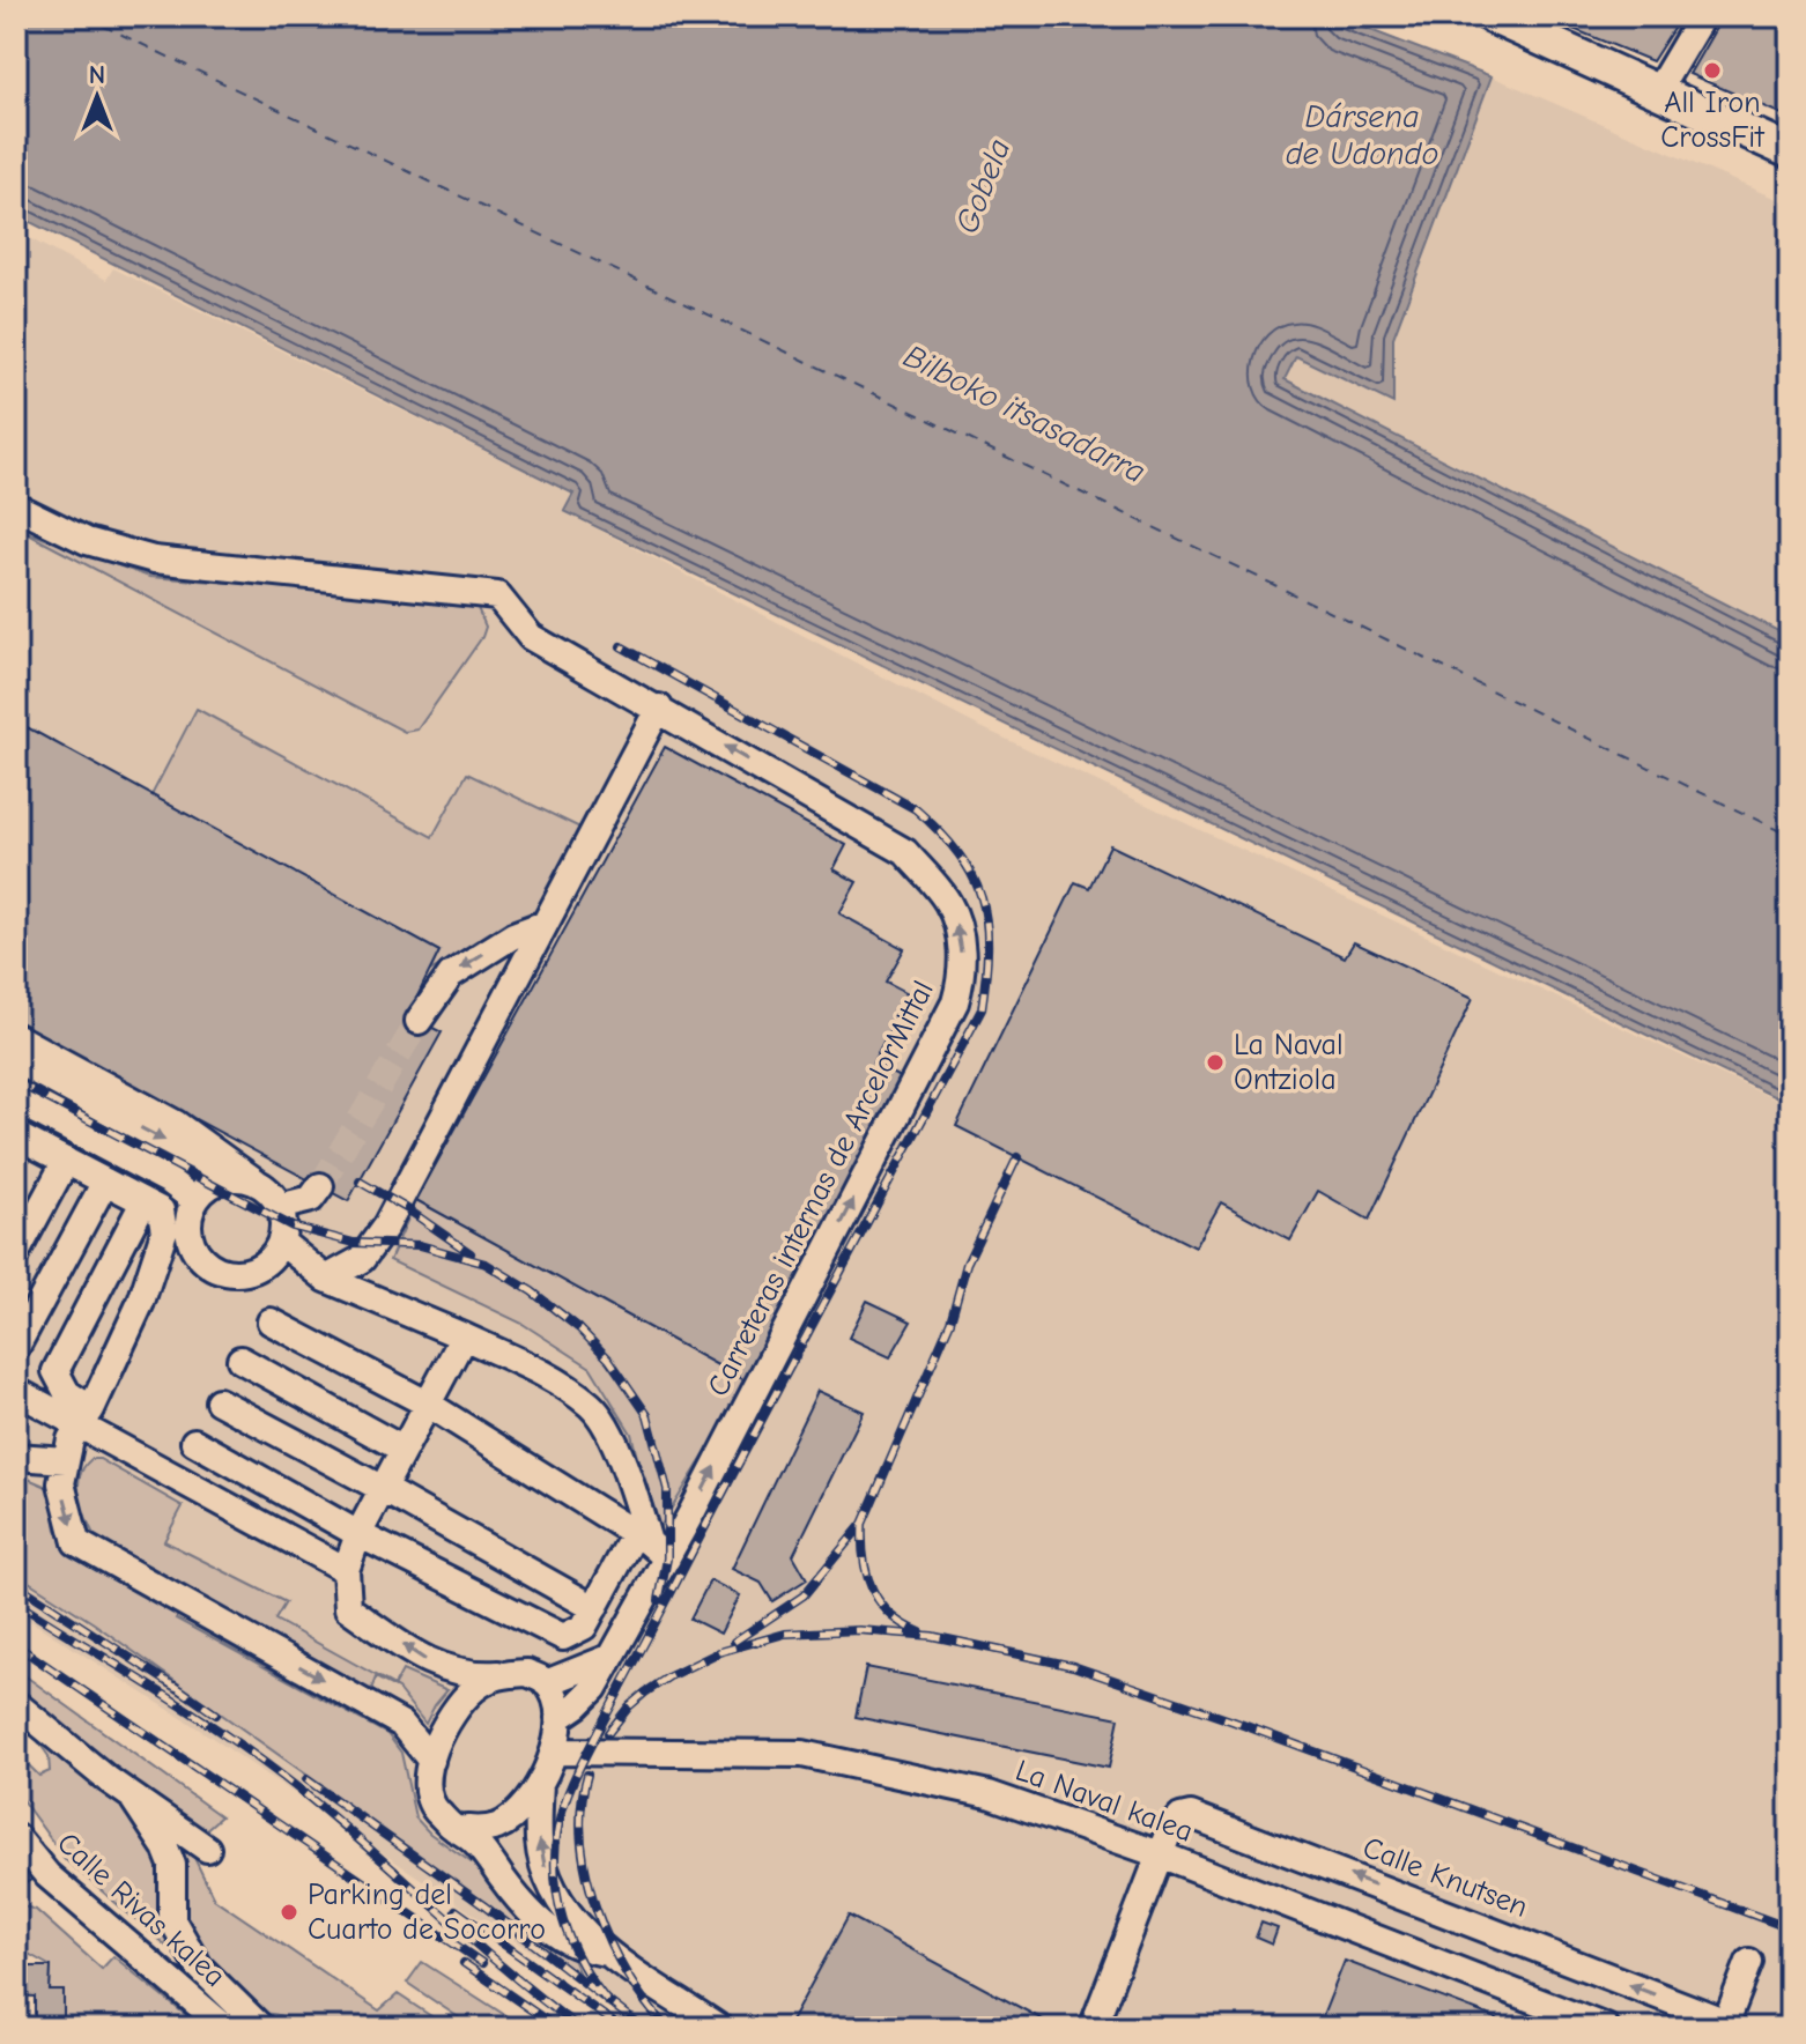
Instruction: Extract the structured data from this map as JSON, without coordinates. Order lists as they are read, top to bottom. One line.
{"streets":{"street":["Carreteras internas de ArcelorMittal","La Naval kalea","Calle Knutsen","Calle Rivas kalea"]},"crossings":[["Carreteras internas de ArcelorMittal","La Naval kalea"],["La Naval kalea","Calle Knutsen"]],"one_way":["Calle Knutsen"],"water":["Dársena de Udondo","Gobela","Bilboko itsasadarra"],"places":["All Iron CrossFit","La Naval Ontziola","Parking del Cuarto de Socorro"],"north":"top"}
